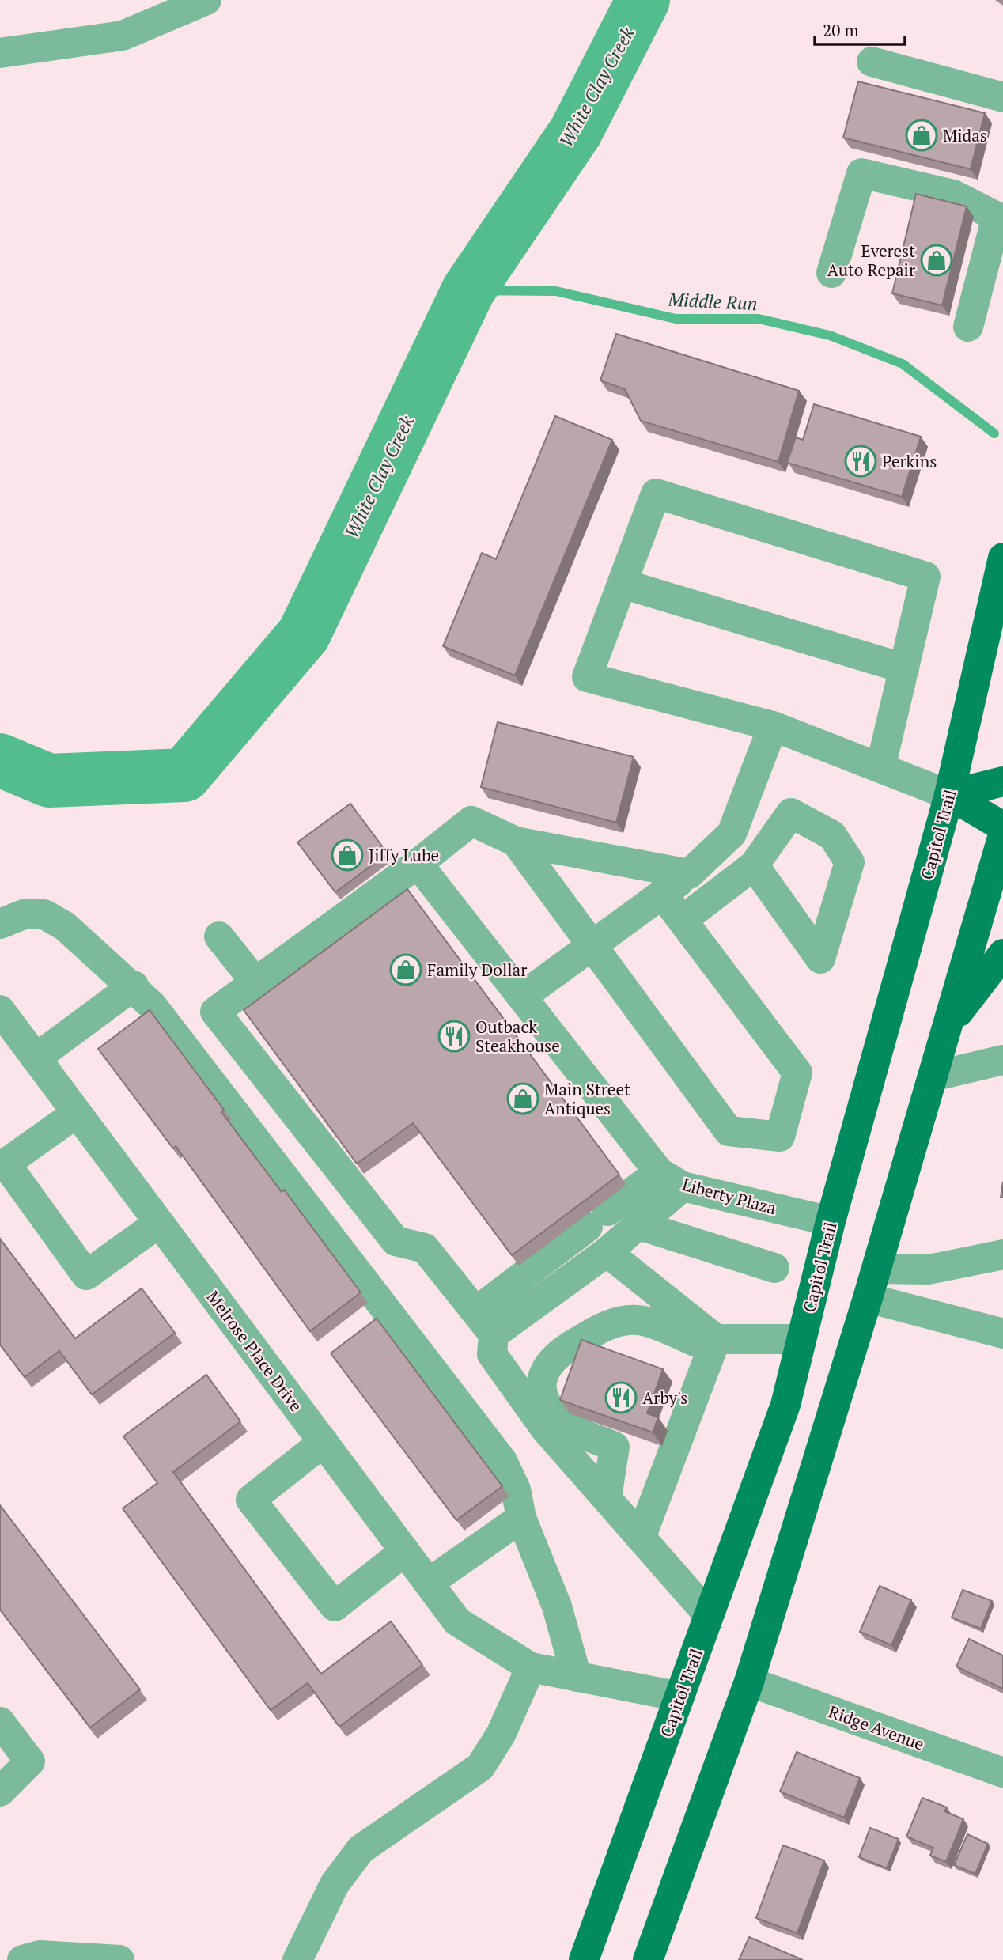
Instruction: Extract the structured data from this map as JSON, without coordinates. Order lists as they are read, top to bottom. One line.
{"streets":{"main road":["Capitol Trail"],"street":["Liberty Plaza","Melrose Place Drive","Ridge Avenue"]},"crossings":[["Capitol Trail","Liberty Plaza"],["Capitol Trail","Melrose Place Drive"]],"water":["White Clay Creek","Middle Run"],"places":{"shop":["Midas","Everest Auto Repair","Jiffy Lube","Family Dollar","Main Street Antiques"],"restaurant":["Perkins","Outback Steakhouse","Arby's"]},"scale_bar":"20 m"}
